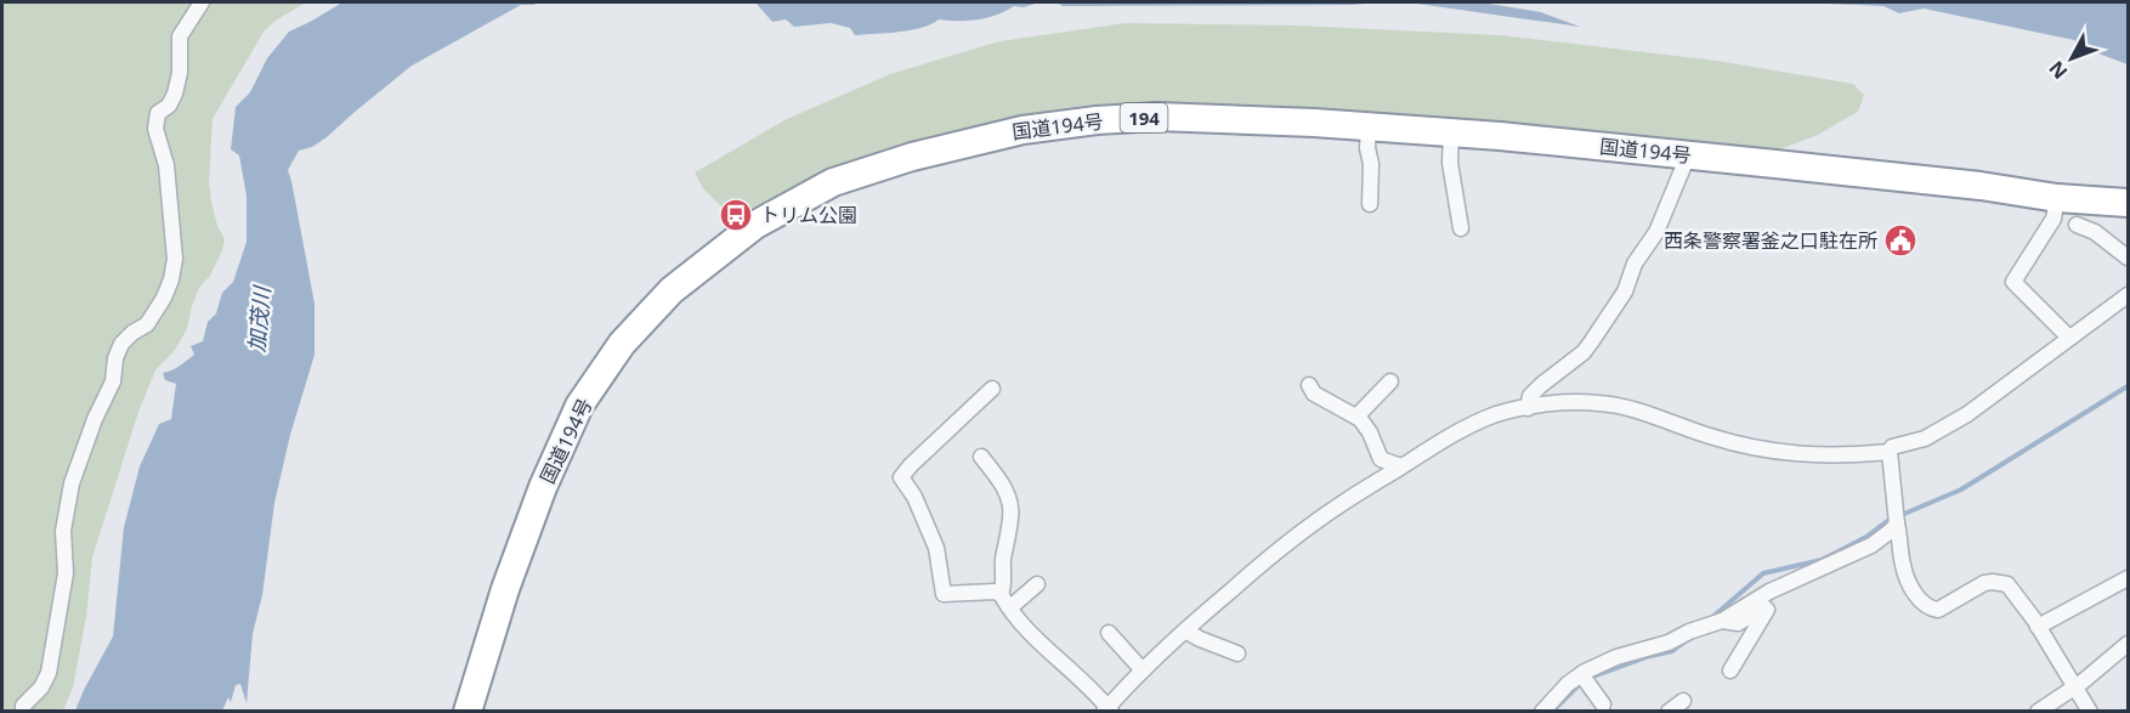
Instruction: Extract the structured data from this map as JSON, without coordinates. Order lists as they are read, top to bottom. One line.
{"streets":{"highway":["194","国道194号"]},"water":["加茂川"],"places":{"bus stop":["トリム公園"],"public building":["西条警察署釜之口駐在所"]},"north":"bottom left"}
